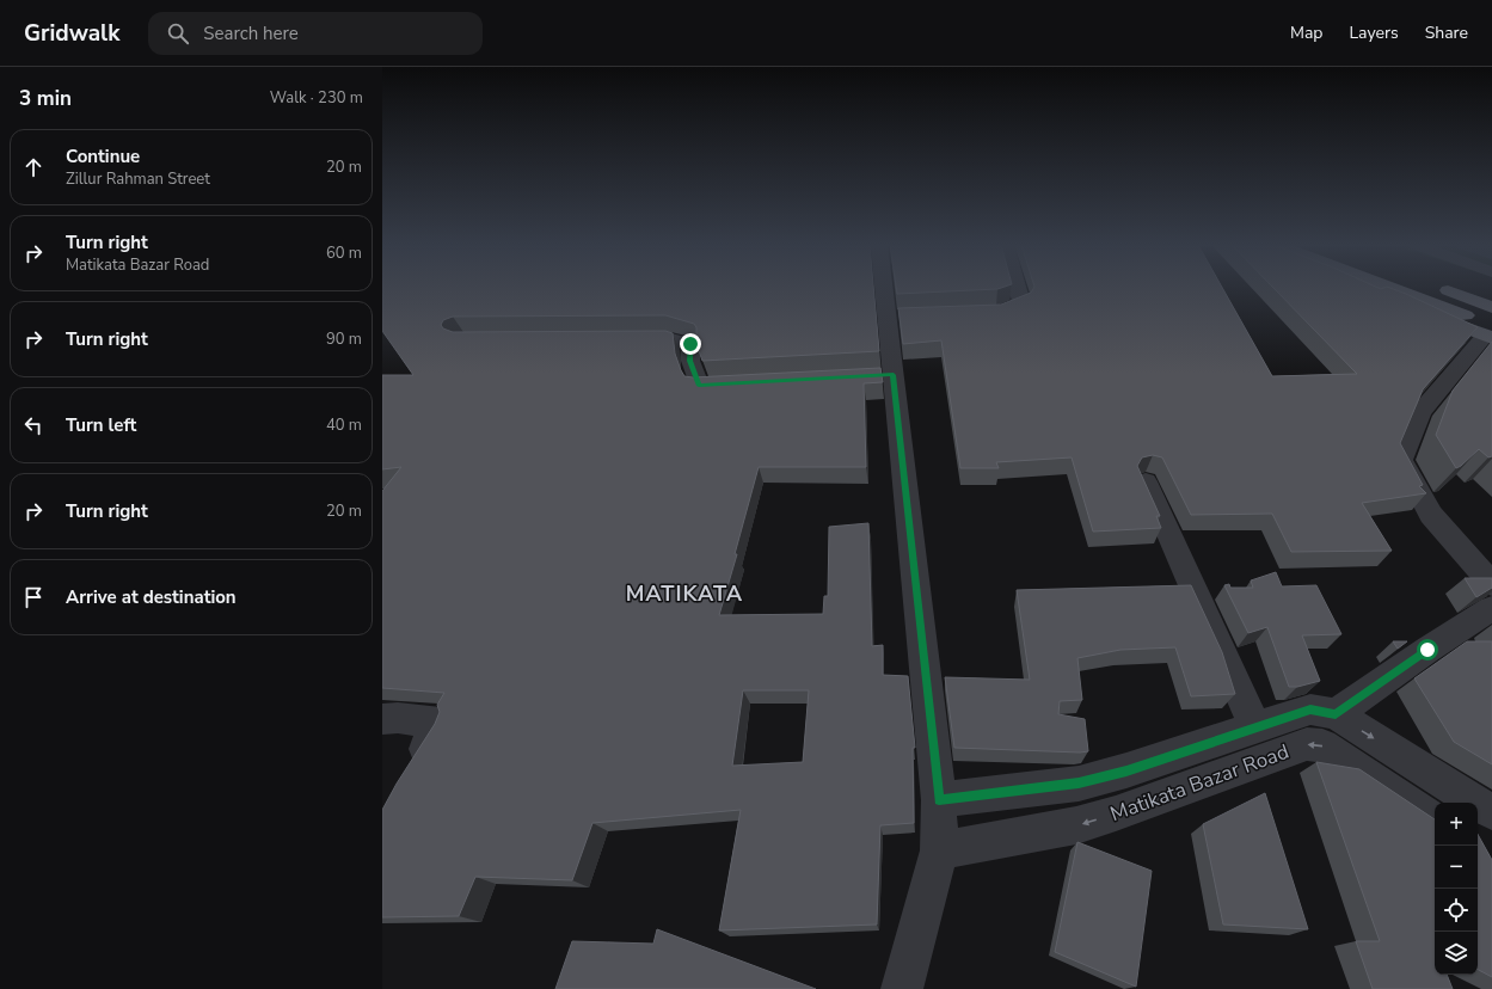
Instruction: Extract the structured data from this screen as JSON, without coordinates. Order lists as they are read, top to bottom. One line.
{"streets":{"street":["Matikata Bazar Road"]},"districts":["MATIKATA"],"page":{"header":"Gridwalk","search":"Search here","nav":["Map","Layers","Share"],"heading":["3 min","Walk · 230 m"],"list":[["Continue","Zillur Rahman Street","20 m"],["Turn right","Matikata Bazar Road","60 m"],["Turn right","90 m"],["Turn left","40 m"],["Turn right","20 m"],"Arrive at destination"],"map_buttons":["+","−"]}}
